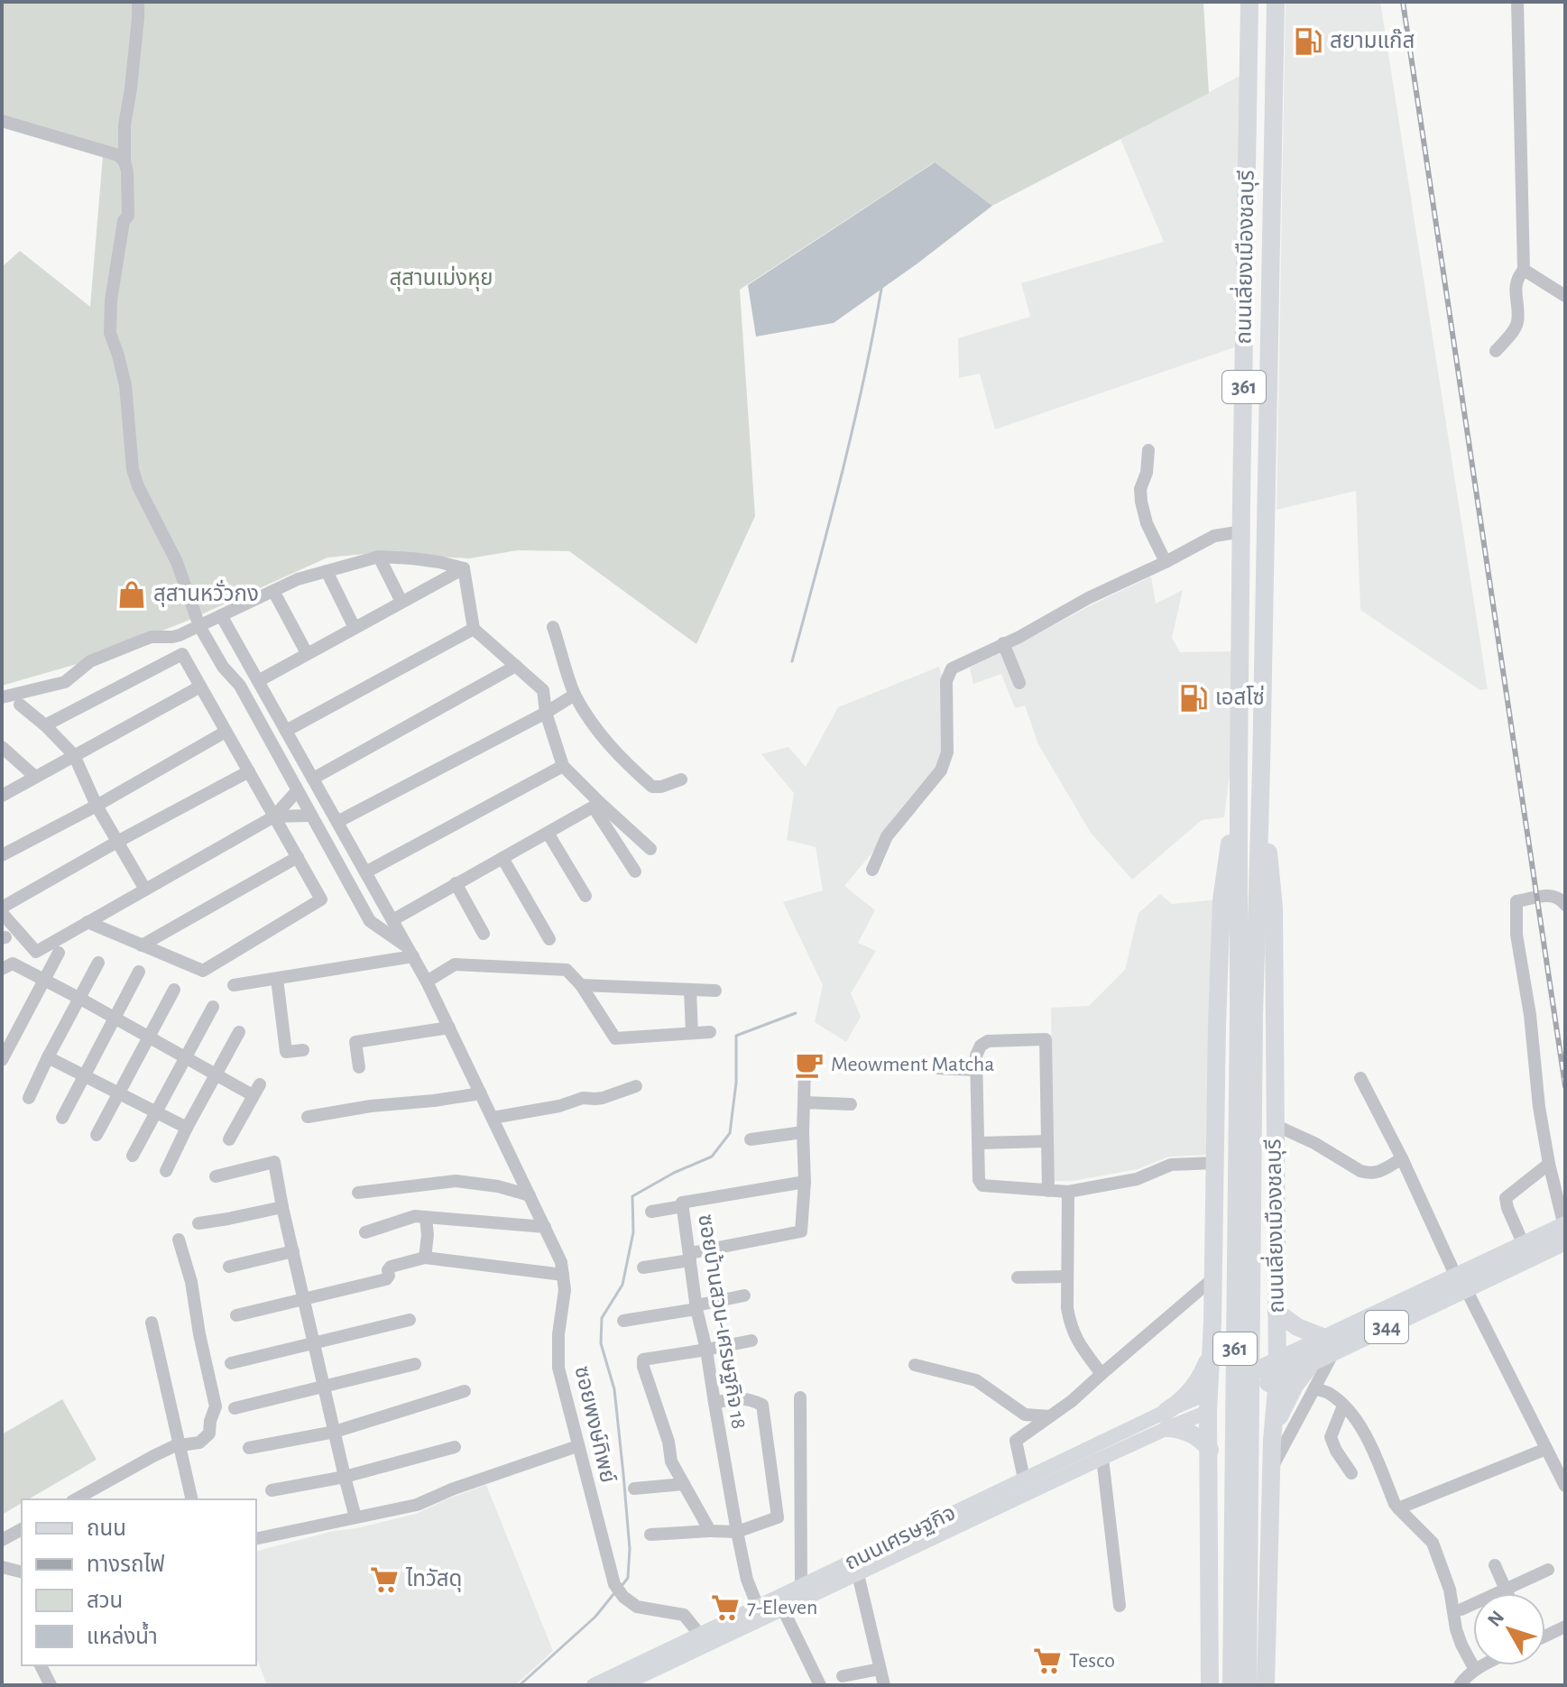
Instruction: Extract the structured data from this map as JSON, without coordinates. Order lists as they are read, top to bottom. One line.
{"streets":{"highway":["ถนนเลี่ยงเมืองชลบุรี","361","344"],"main road":["ถนนเศรษฐกิจ"],"street":["ซอยบ้านสวน-เศรษฐกิจ 18","ซอยพงษ์ทิพย์"]},"crossings":[["ถนนเลี่ยงเมืองชลบุรี","344"],["ถนนเลี่ยงเมืองชลบุรี","ถนนเศรษฐกิจ"],["ซอยบ้านสวน-เศรษฐกิจ 18","ถนนเศรษฐกิจ"],["344","ถนนเศรษฐกิจ"],["ซอยพงษ์ทิพย์","ถนนเศรษฐกิจ"]],"parks":["สุสานเม่งหุย"],"places":{"fuel station":["สยามแก๊ส","เอสโซ่"],"shop":["สุสานหวั่วกง"],"cafe":["Meowment Matcha"],"supermarket":["ไทวัสดุ","7-Eleven","Tesco"]},"legend":["ถนน","ทางรถไฟ","สวน","แหล่งน้ำ"],"north":"top left"}
